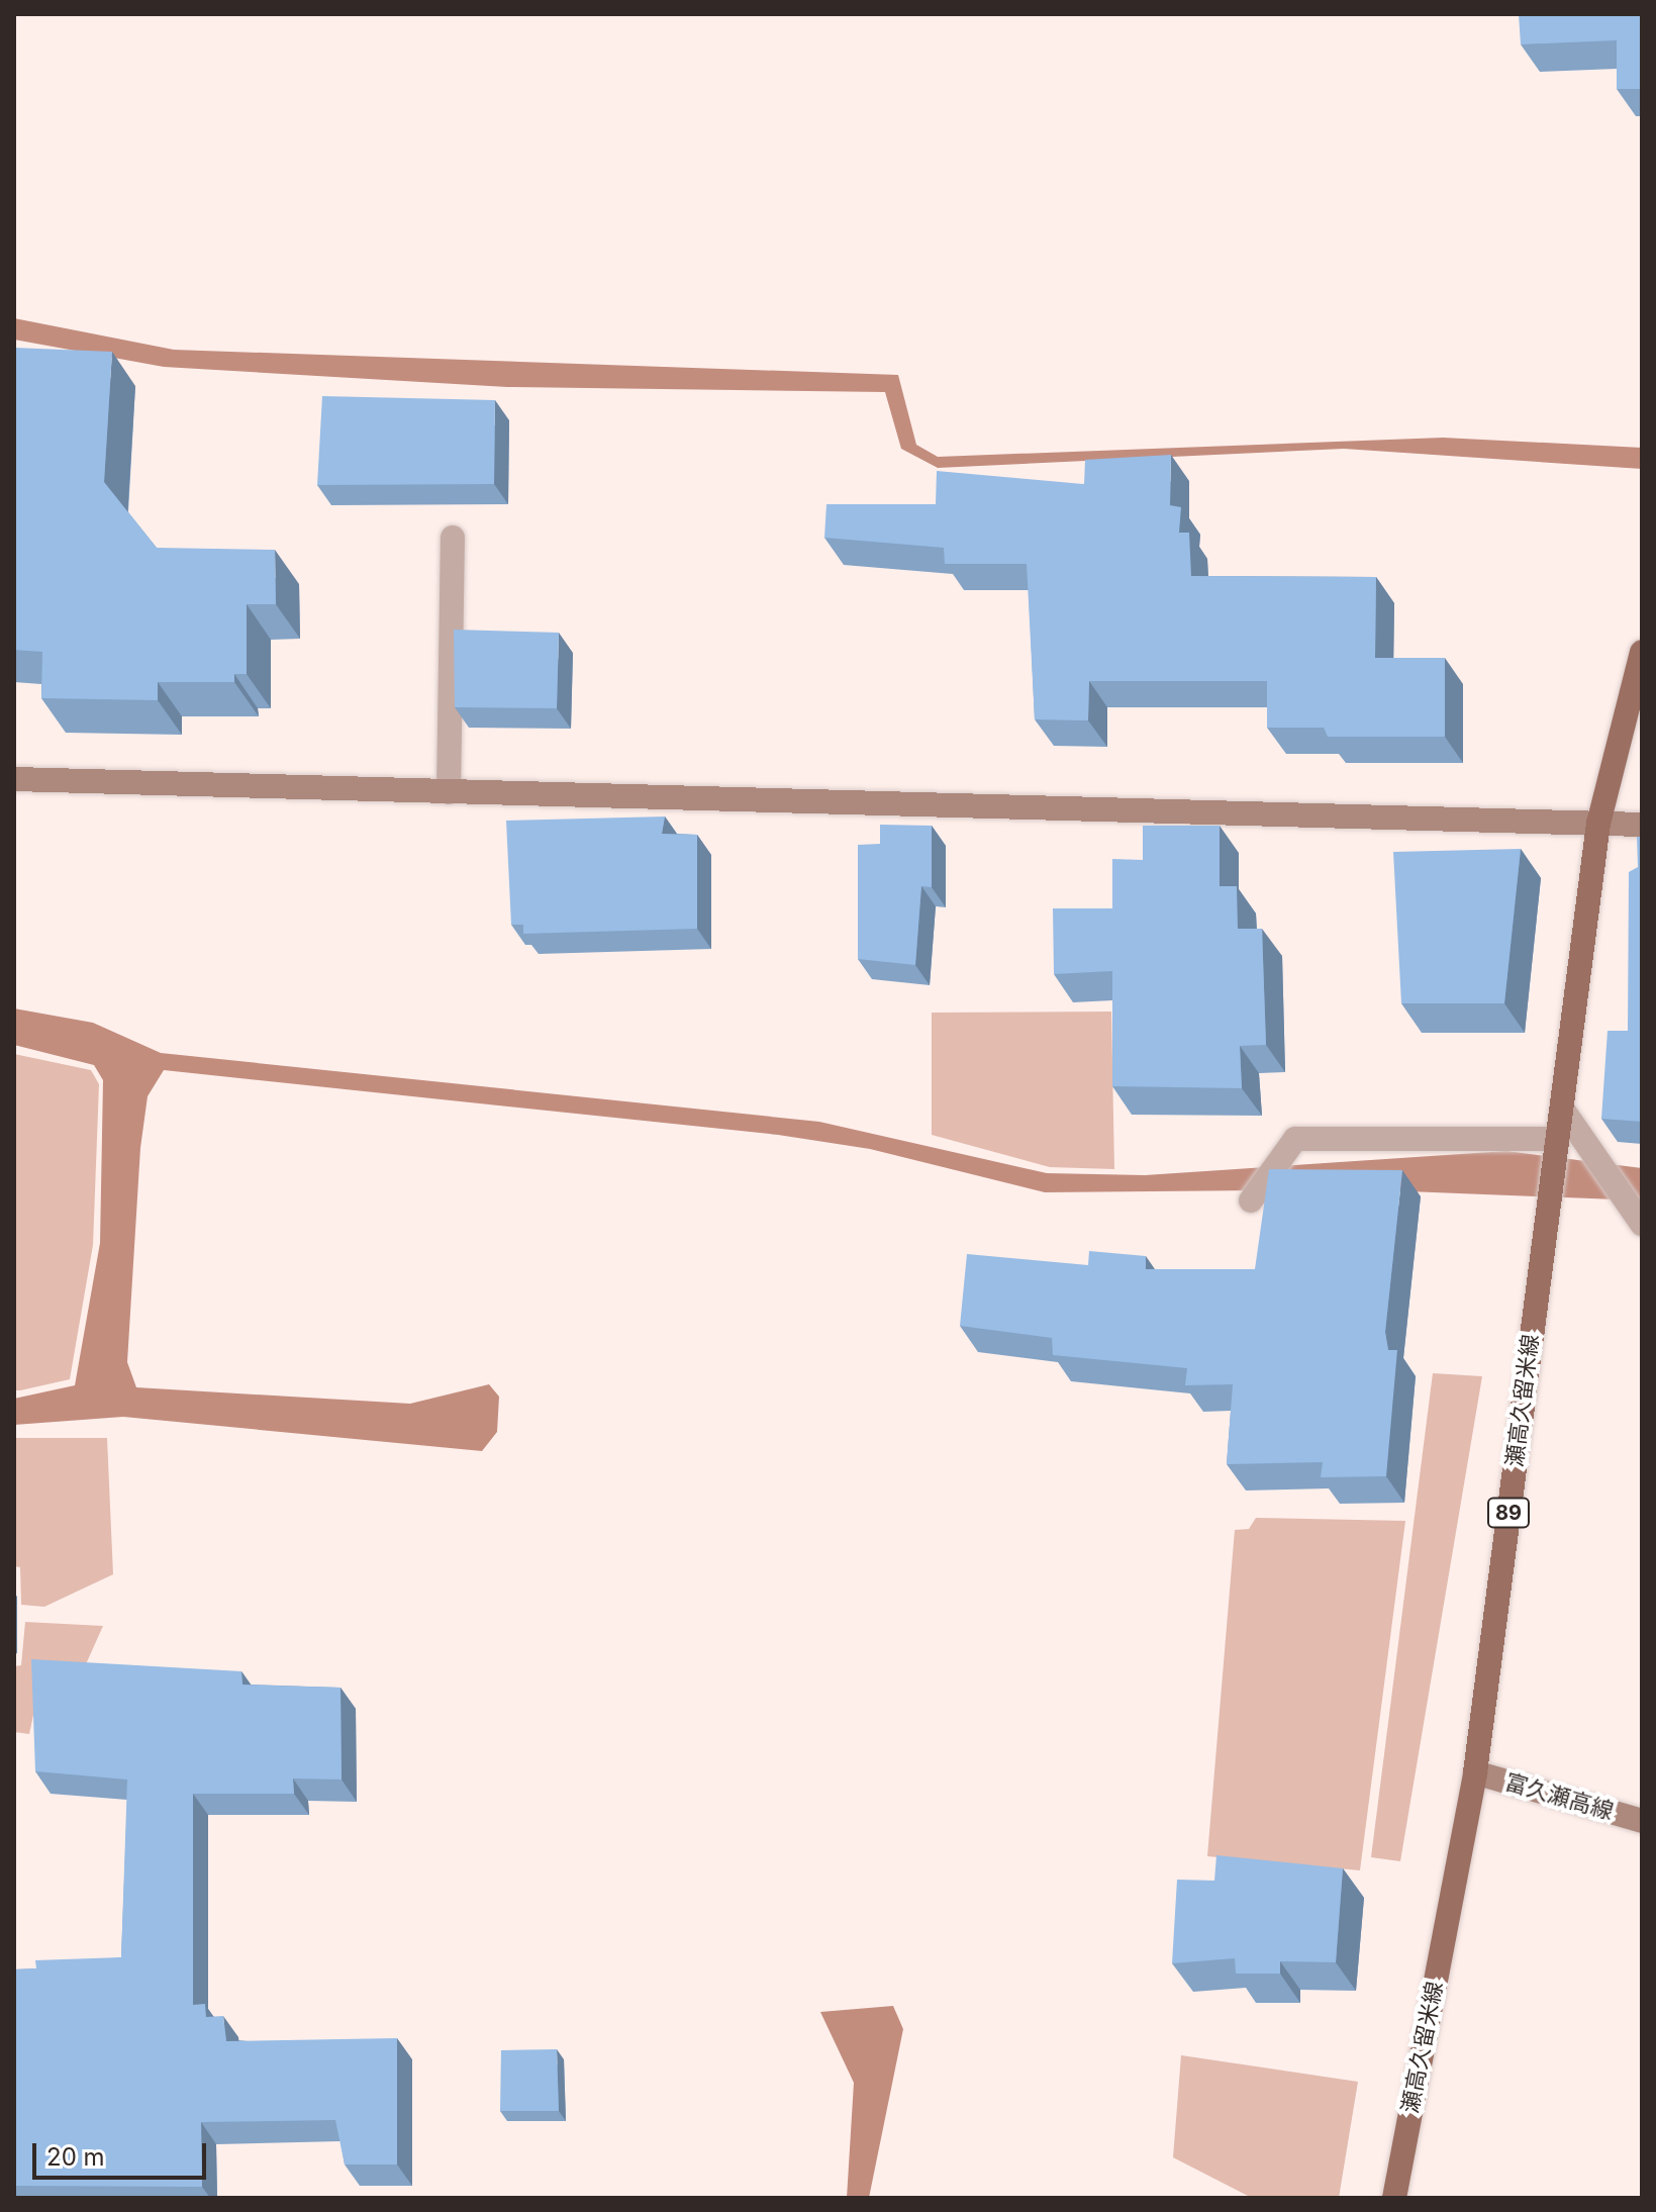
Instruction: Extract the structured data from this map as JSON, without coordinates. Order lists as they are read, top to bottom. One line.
{"streets":{"main road":["瀬高久留米線","89"],"street":["富久瀬高線"]},"crossings":[["瀬高久留米線","富久瀬高線"]],"scale_bar":"20 m"}
